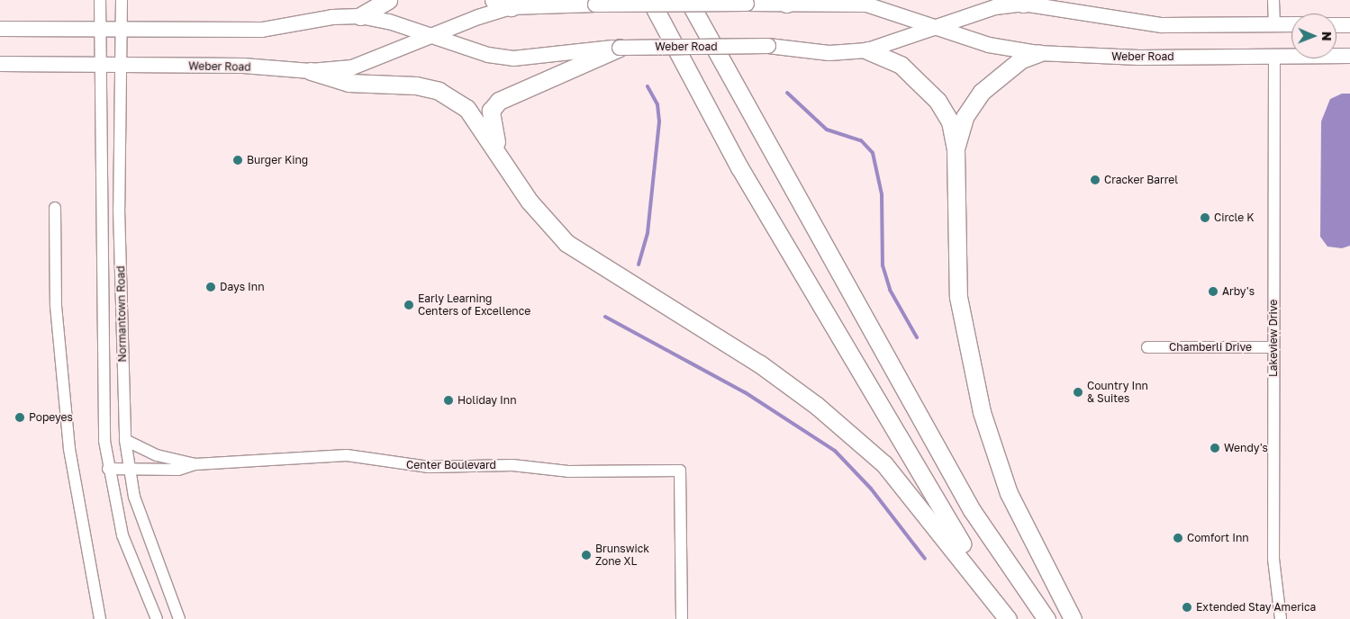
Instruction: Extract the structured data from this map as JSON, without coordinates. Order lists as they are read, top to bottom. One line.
{"streets":{"main road":["Weber Road"],"street":["Normantown Road","Lakeview Drive","Chamberli Drive","Center Boulevard"]},"crossings":[["Weber Road","Normantown Road"],["Weber Road","Lakeview Drive"],["Normantown Road","Center Boulevard"],["Lakeview Drive","Chamberli Drive"]],"places":["Burger King","Cracker Barrel","Circle K","Days Inn","Arby's","Early Learning Centers of Excellence","Country Inn & Suites","Holiday Inn","Popeyes","Wendy's","Comfort Inn","Brunswick Zone XL","Extended Stay America"],"north":"right"}
